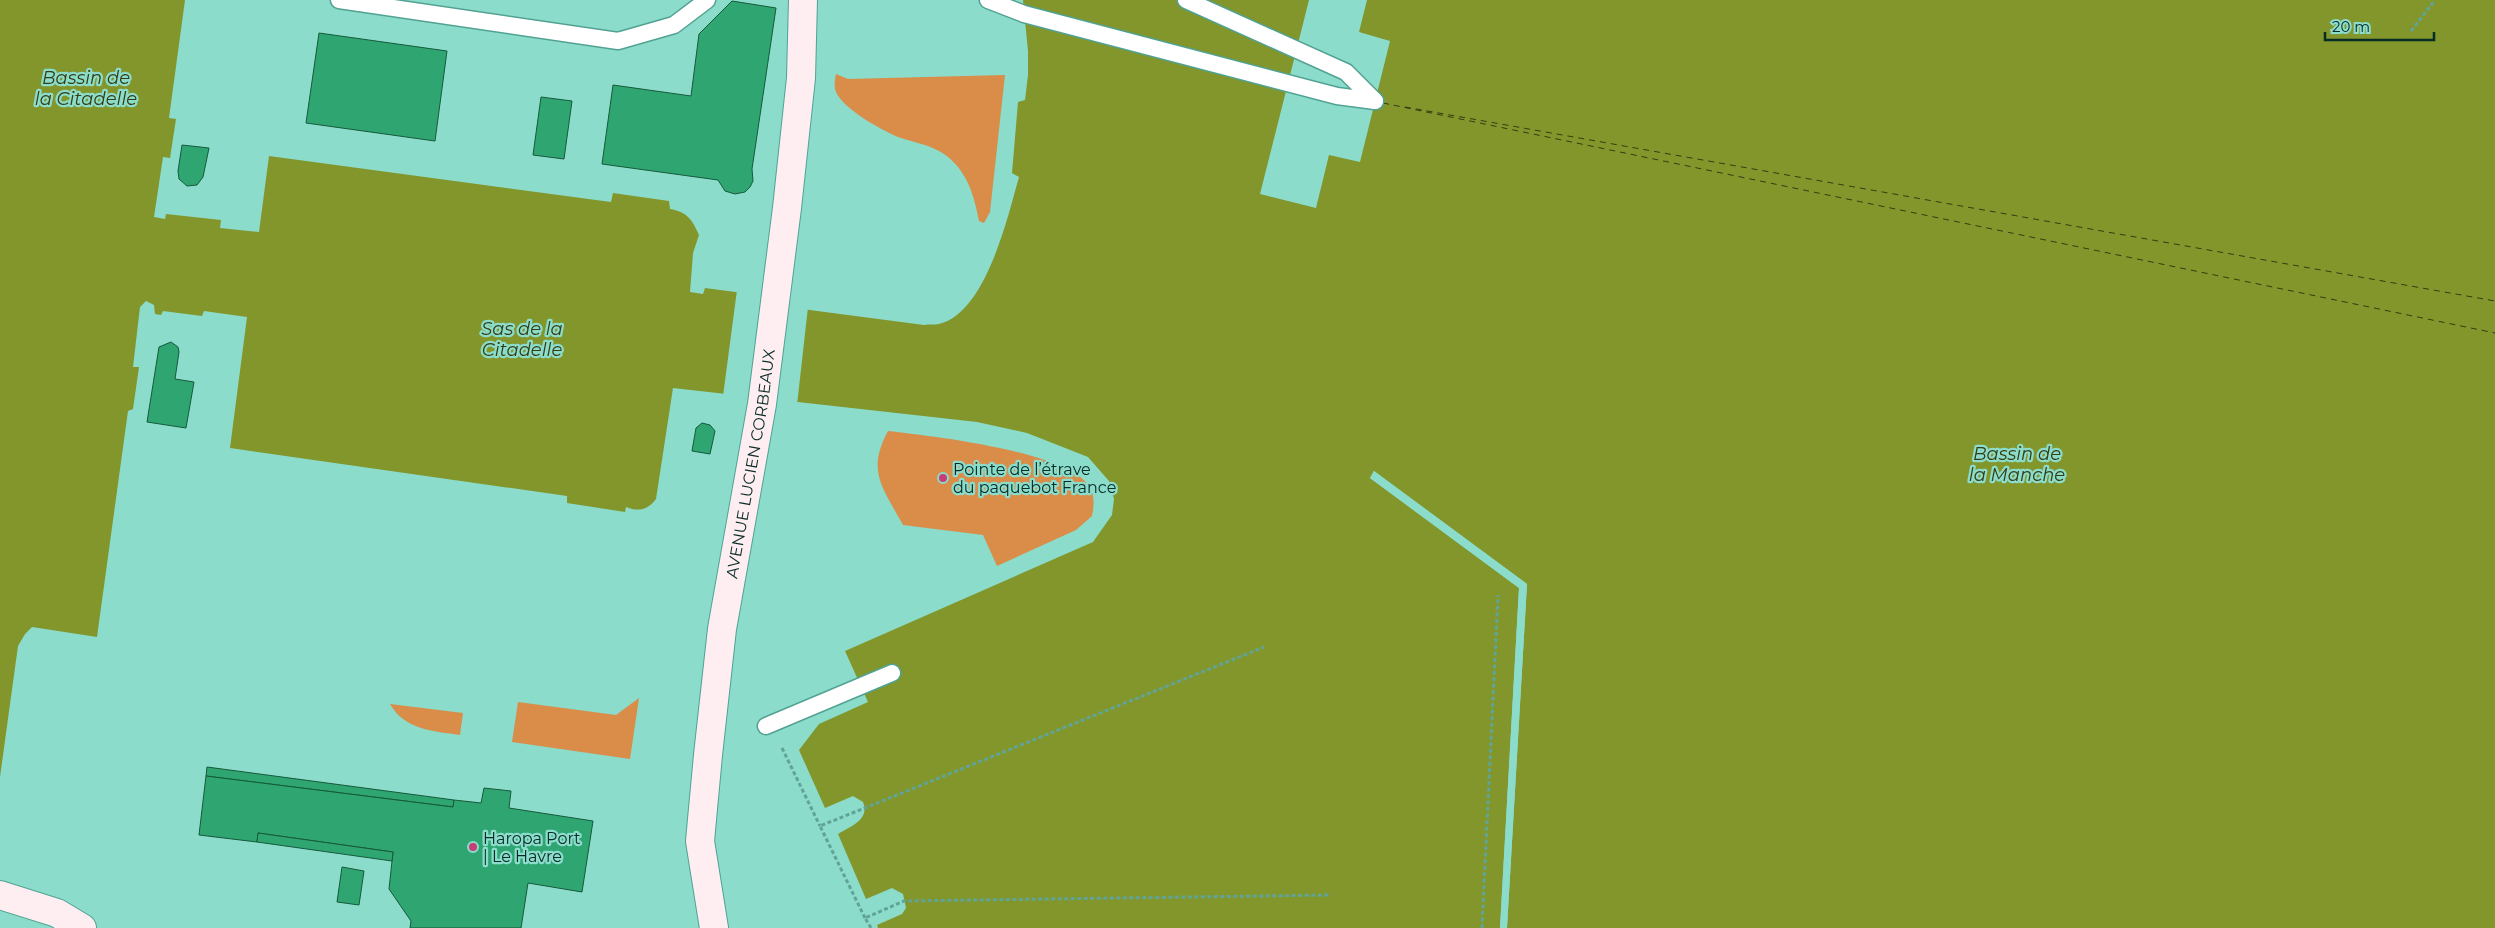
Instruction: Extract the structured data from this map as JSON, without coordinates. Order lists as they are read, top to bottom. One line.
{"streets":{"main road":["AVENUE LUCIEN CORBEAUX"]},"water":["Bassin de la Citadelle","Sas de la Citadelle","Bassin de la Manche"],"places":["Pointe de l’étrave du paquebot France","Haropa Port | Le Havre"],"scale_bar":"20 m"}
